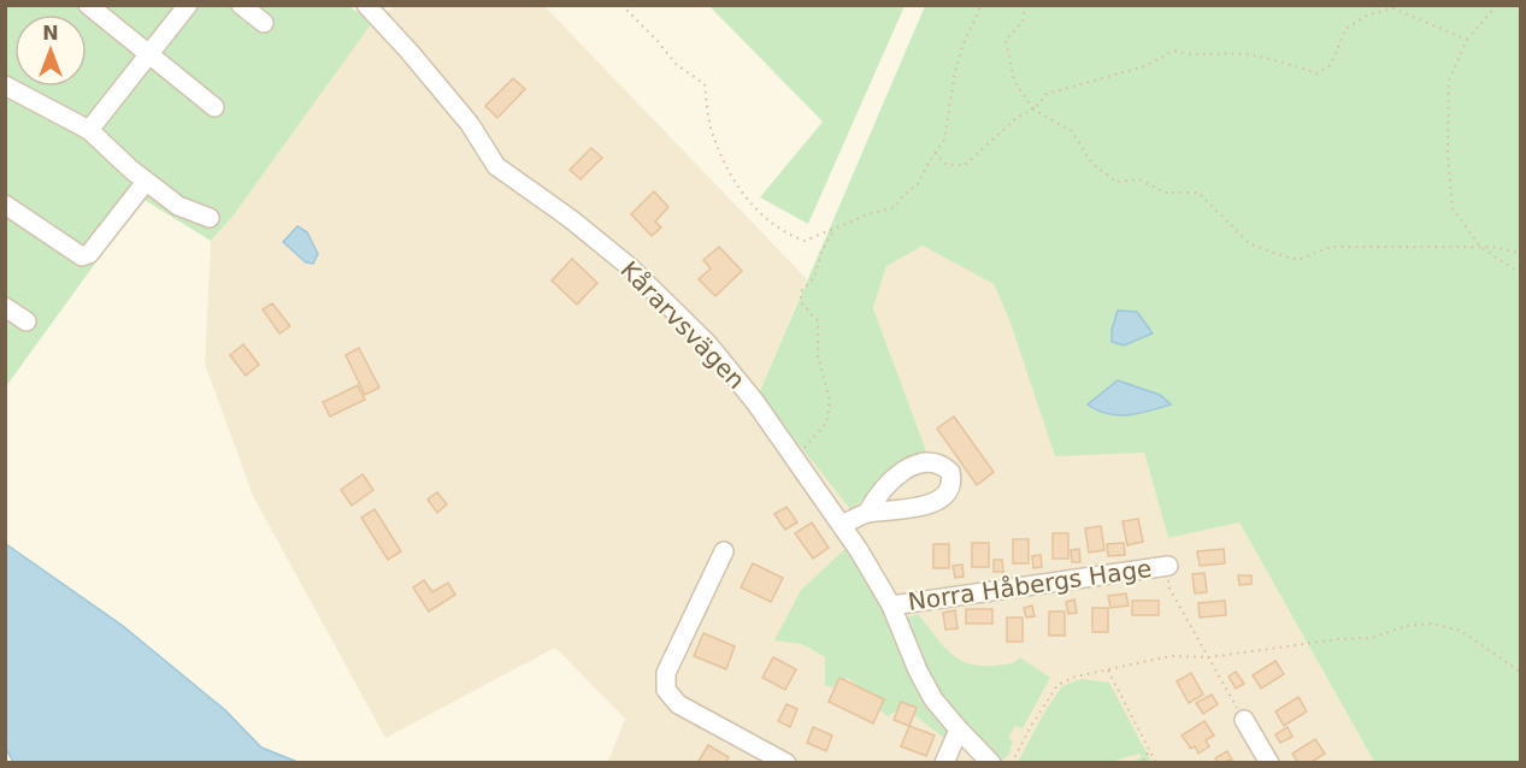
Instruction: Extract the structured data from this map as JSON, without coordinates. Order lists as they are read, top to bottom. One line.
{"streets":{"street":["Kårarvsvägen","Norra Håbergs Hage"]},"crossings":[["Kårarvsvägen","Norra Håbergs Hage"]],"north":"top"}
